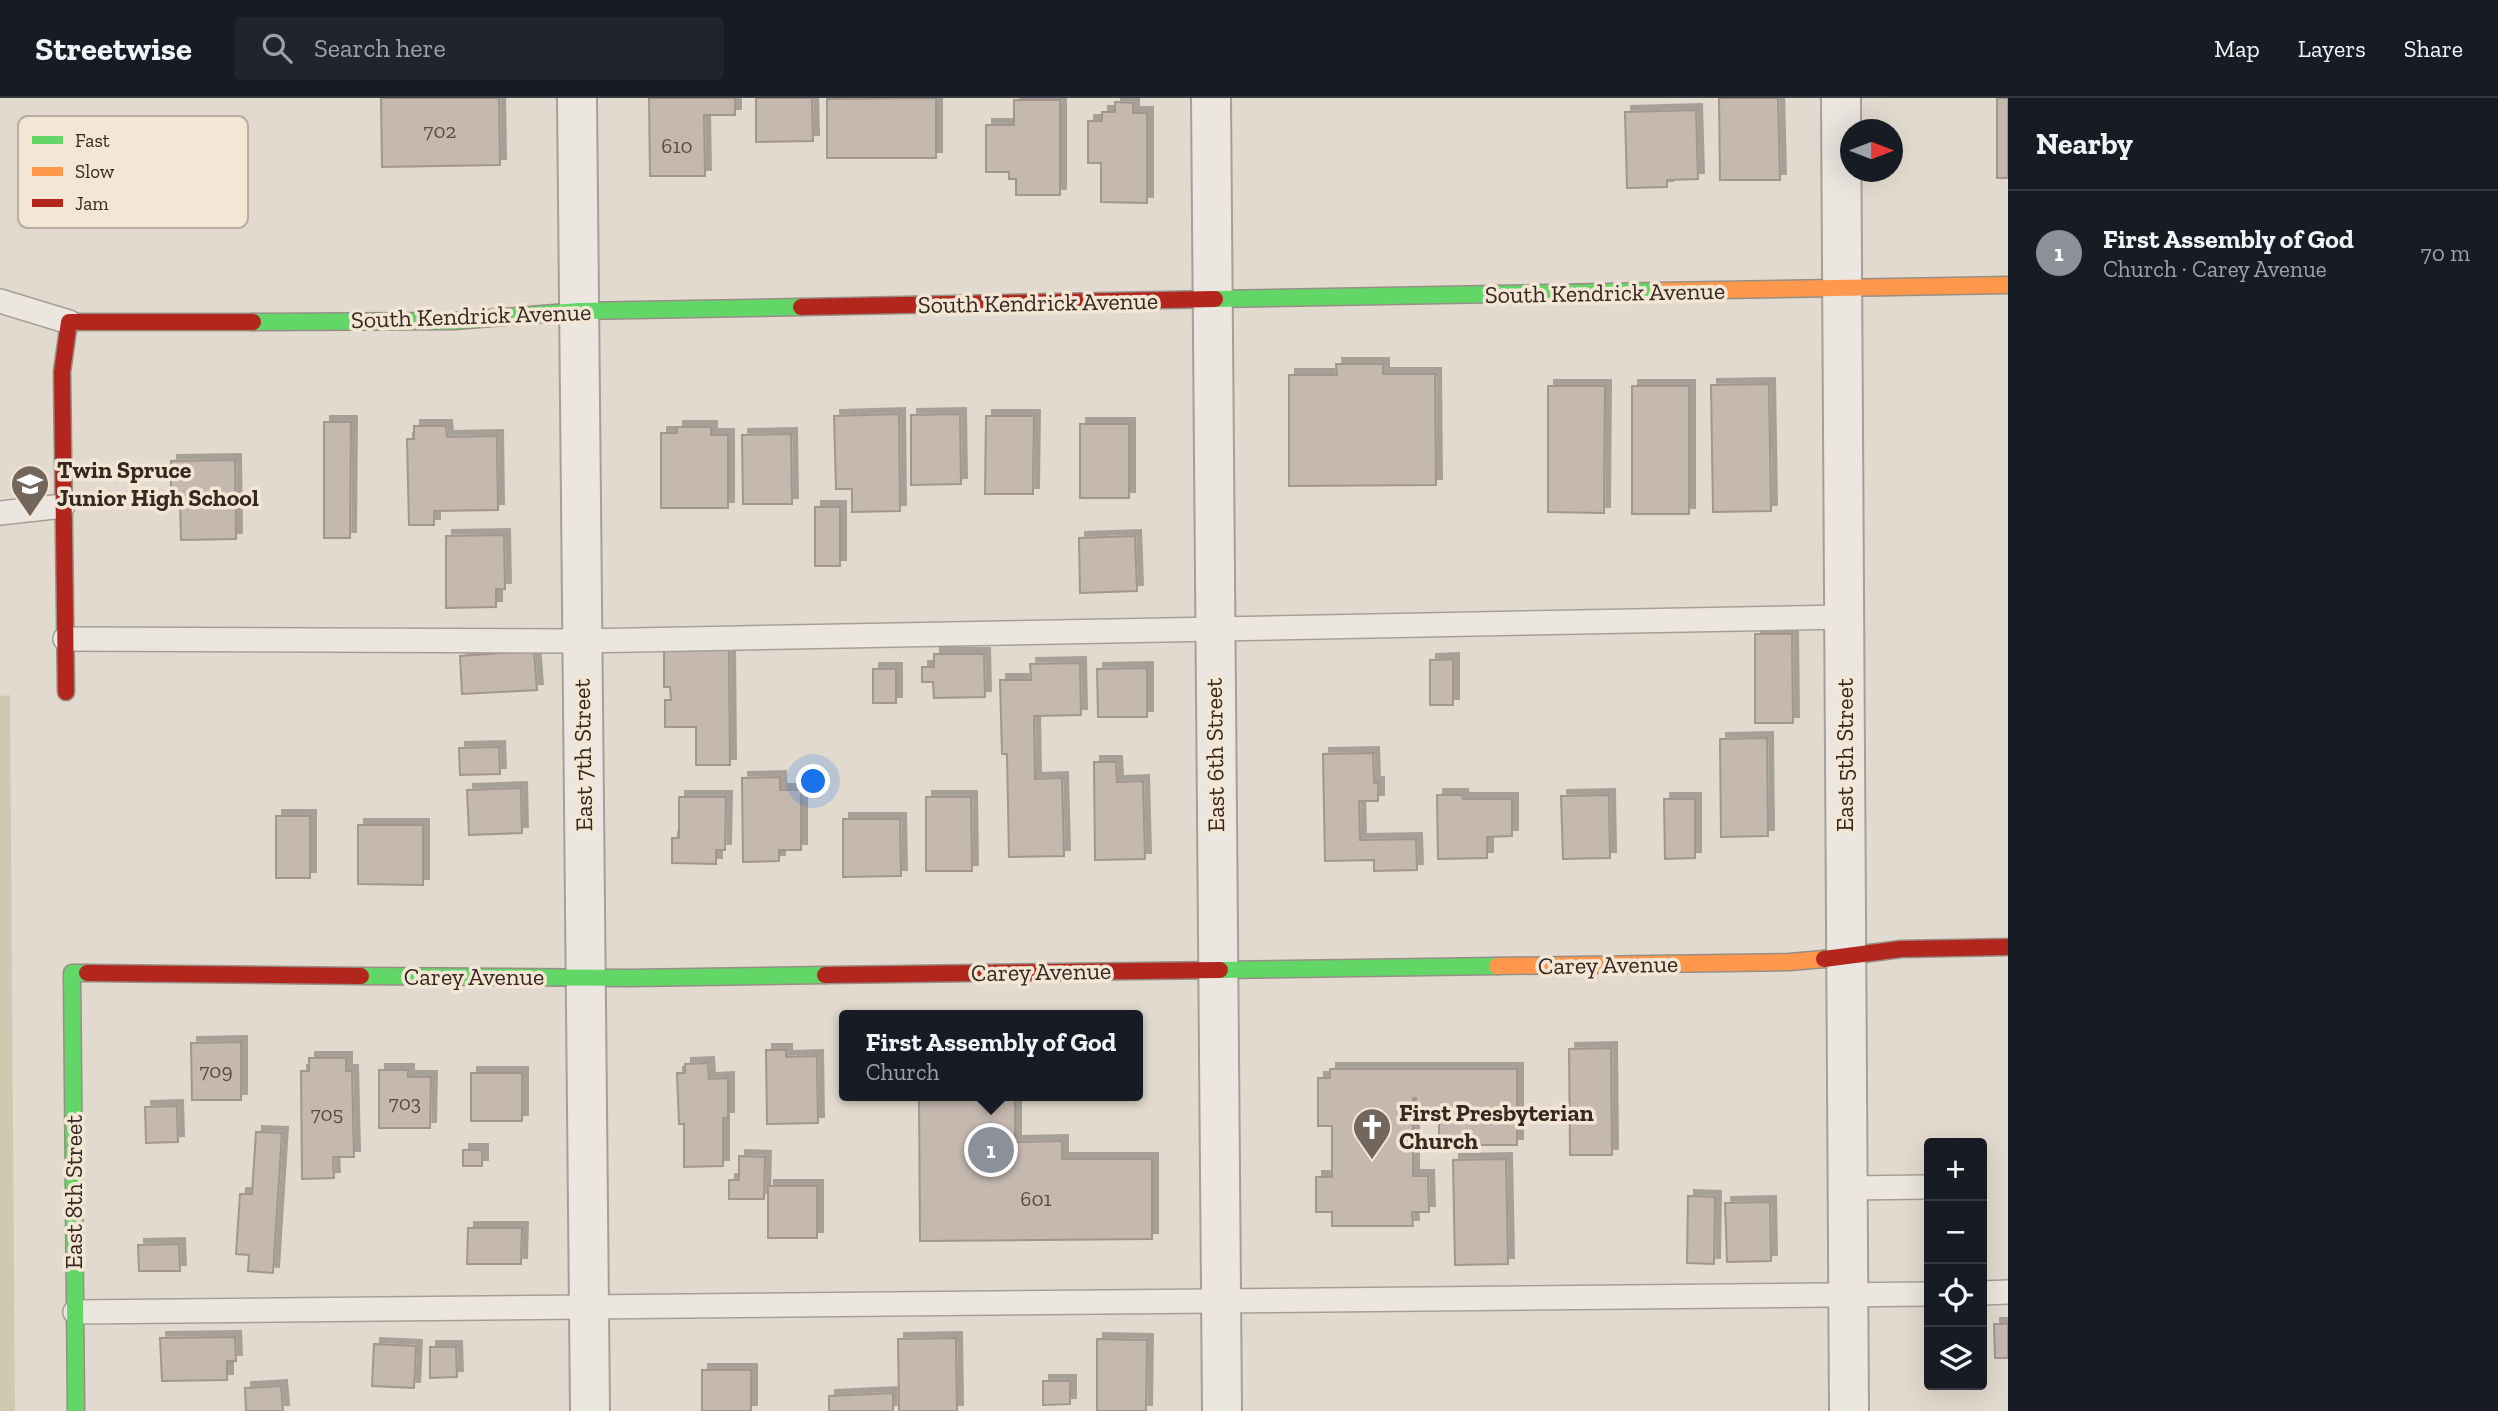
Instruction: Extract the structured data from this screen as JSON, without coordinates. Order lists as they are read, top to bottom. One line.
{"streets":{"street":["South Kendrick Avenue","East 7th Street","East 6th Street","East 5th Street","Carey Avenue","East 8th Street"]},"crossings":[["South Kendrick Avenue","East 7th Street"],["South Kendrick Avenue","East 6th Street"],["South Kendrick Avenue","East 5th Street"],["East 7th Street","Carey Avenue"],["East 6th Street","Carey Avenue"],["East 5th Street","Carey Avenue"],["Carey Avenue","East 8th Street"]],"places":{"school or university":["Twin Spruce Junior High School"],"church":["First Presbyterian Church"]},"house_numbers":["702","610","709","703","705","601"],"legend":["Fast","Slow","Jam"],"north":"right","page":{"header":"Streetwise","search":"Search here","nav":["Map","Layers","Share"],"heading":"Nearby","list":[{"mark":"1","name":"First Assembly of God","note":"Church · Carey Avenue","value":"70 m"}],"popup":["First Assembly of God","Church"],"pins":"1","map_buttons":["+","−"]}}
